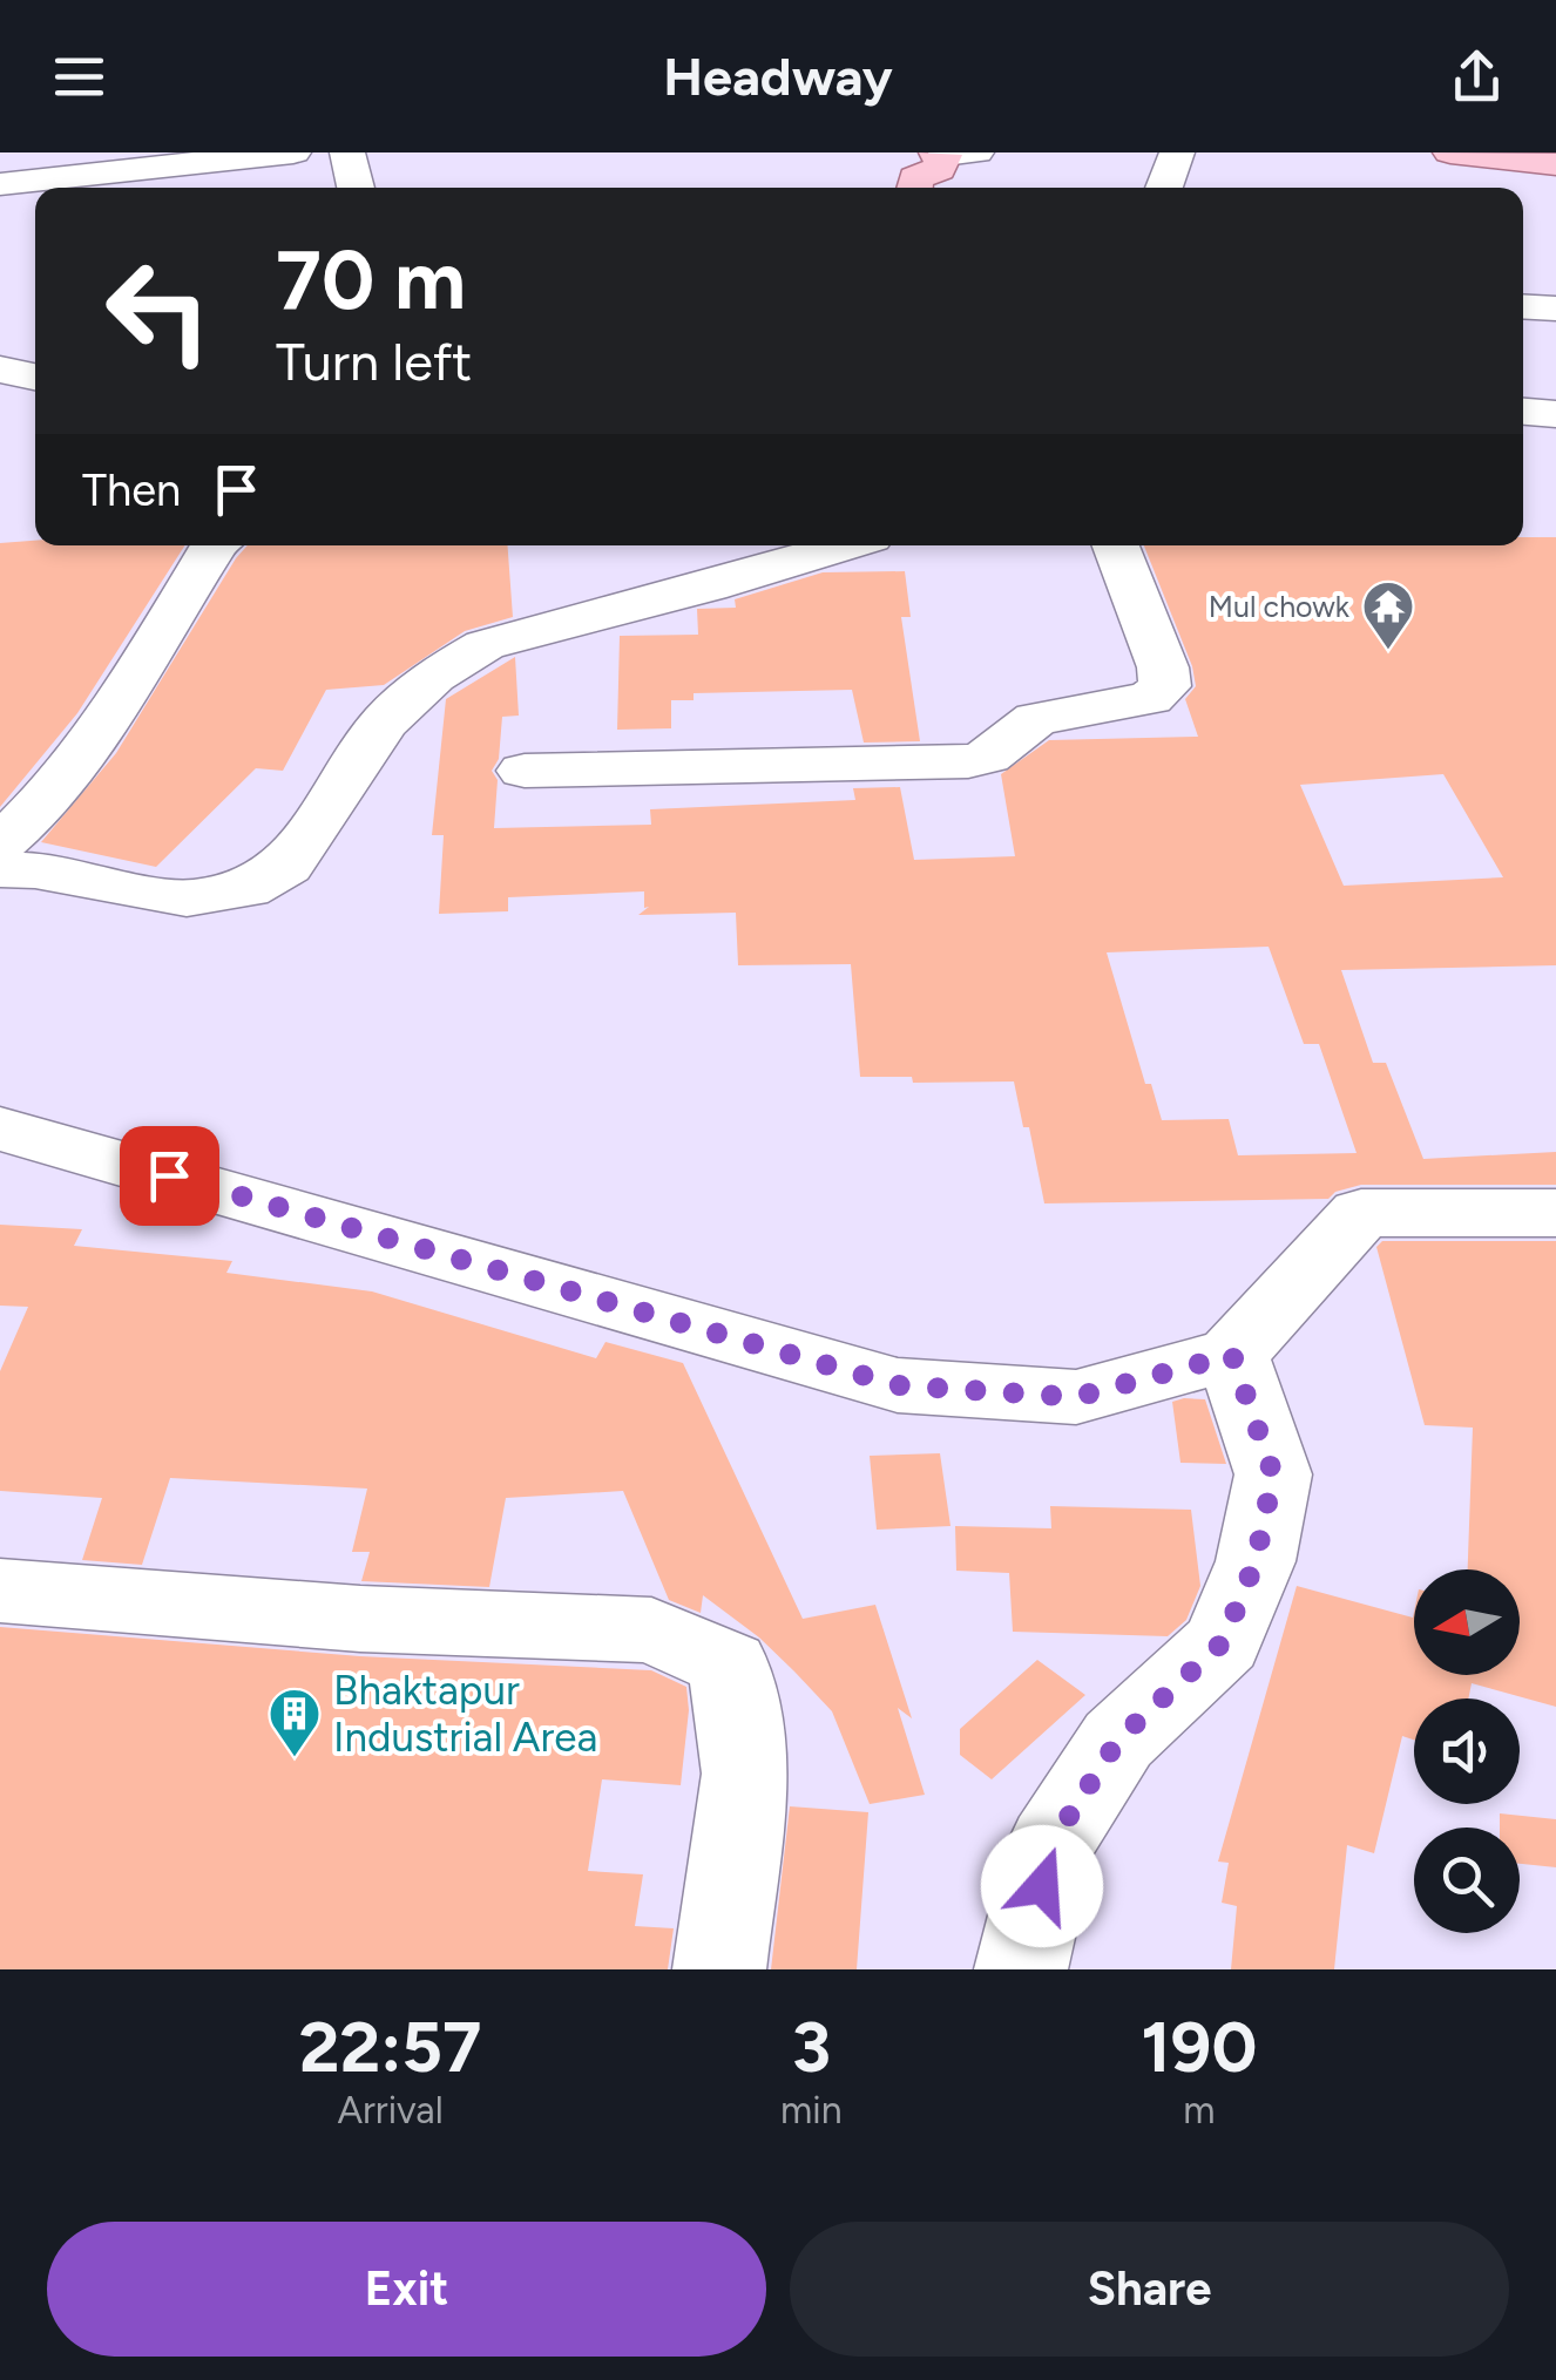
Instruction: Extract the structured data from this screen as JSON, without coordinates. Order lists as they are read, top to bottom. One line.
{"places":{"temple":["Mul chowk"],"building":["Bhaktapur Industrial Area"]},"north":"left","page":{"header":"Headway","turn":["70 m","Turn left"],"then":"Then","eta":["22:57","Arrival","3","min","190","m"],"buttons":["Exit","Share"]}}
